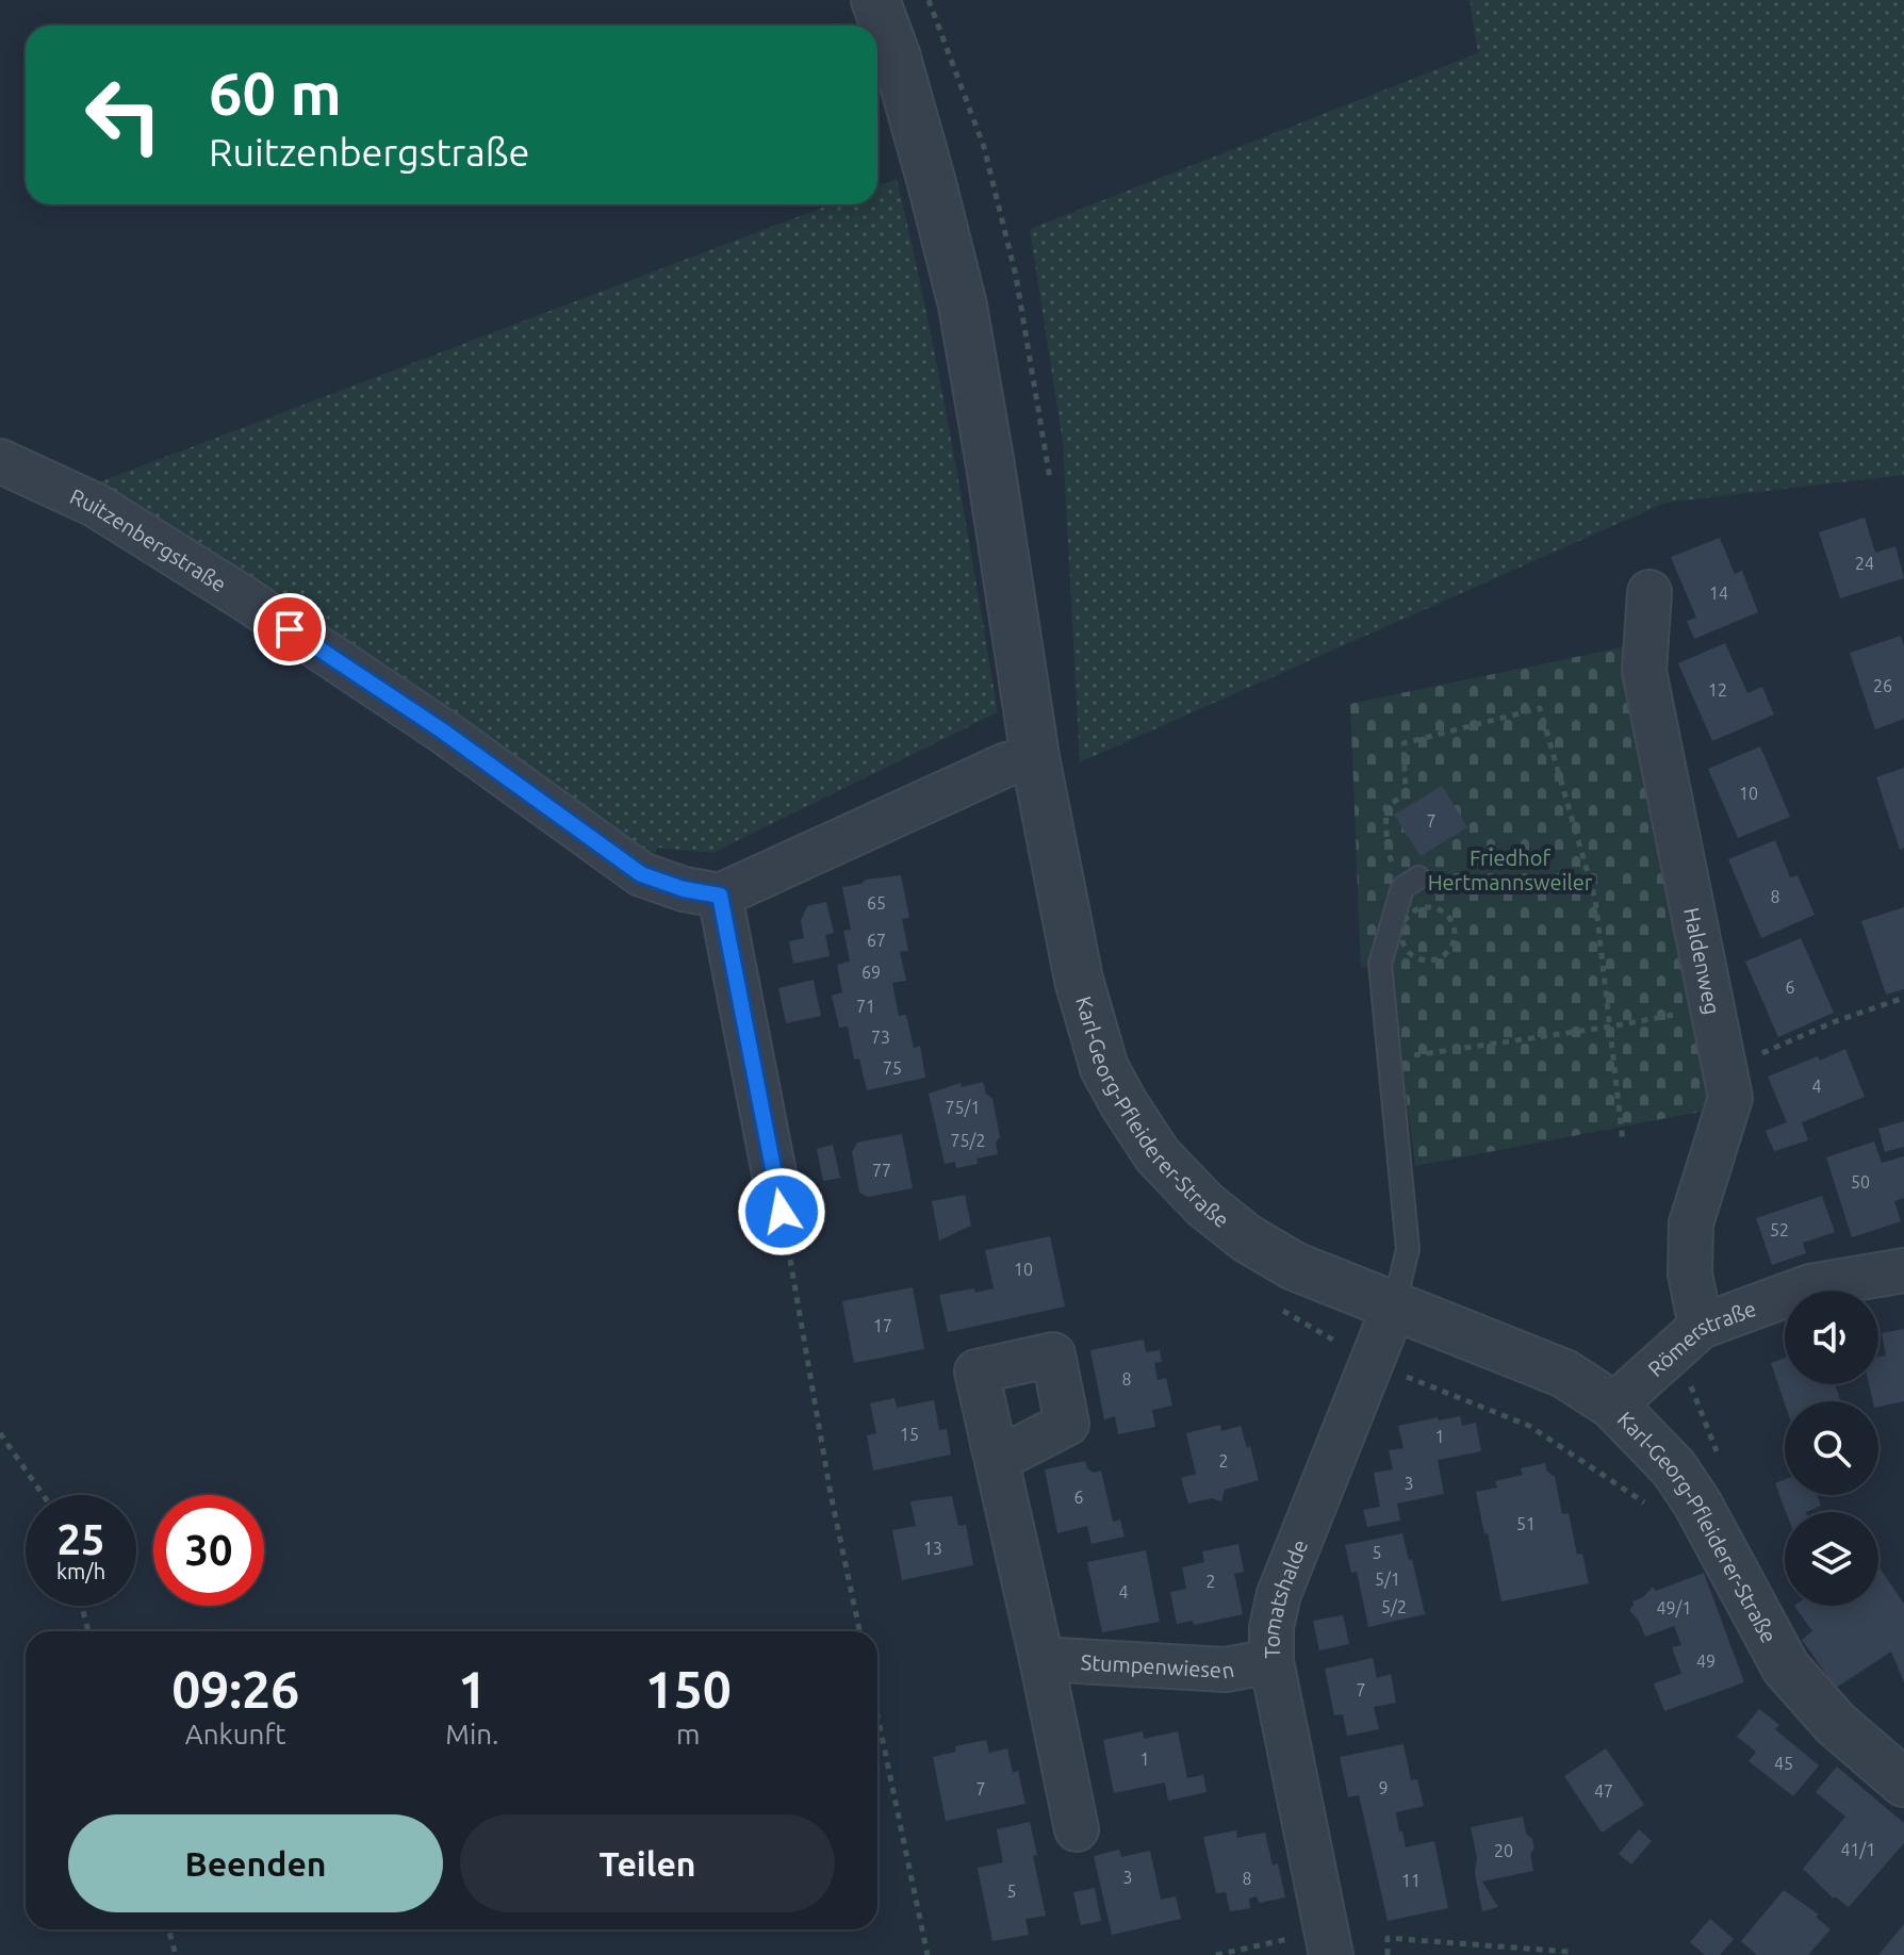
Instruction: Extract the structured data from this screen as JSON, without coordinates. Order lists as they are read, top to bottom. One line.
{"streets":{"street":["Ruitzenbergstraße","Haldenweg","Karl-Georg-Pfleiderer-Straße","Römerstraße","Tomatshalde","Stumpenwiesen"]},"crossings":[["Haldenweg","Römerstraße"],["Karl-Georg-Pfleiderer-Straße","Römerstraße"],["Karl-Georg-Pfleiderer-Straße","Tomatshalde"],["Tomatshalde","Stumpenwiesen"]],"parks":["Friedhof Hertmannsweiler"],"house_numbers":["24","14","26","12","10","7","8","65","67","69","6","71","73","75","4","75/1","75/2","77","50","52","10","17","8","15","1","2","3","6","51","13","5","5/1","2","4","5/2","49/1","49","7","1","45","9","7","47","41/1","20","3","8","11","5"],"page":{"turn":["60 m","Ruitzenbergstraße"],"speed":"25 km/h","limit":"30","eta":["09:26","Ankunft","1","Min.","150","m"],"buttons":["Beenden","Teilen"]}}
